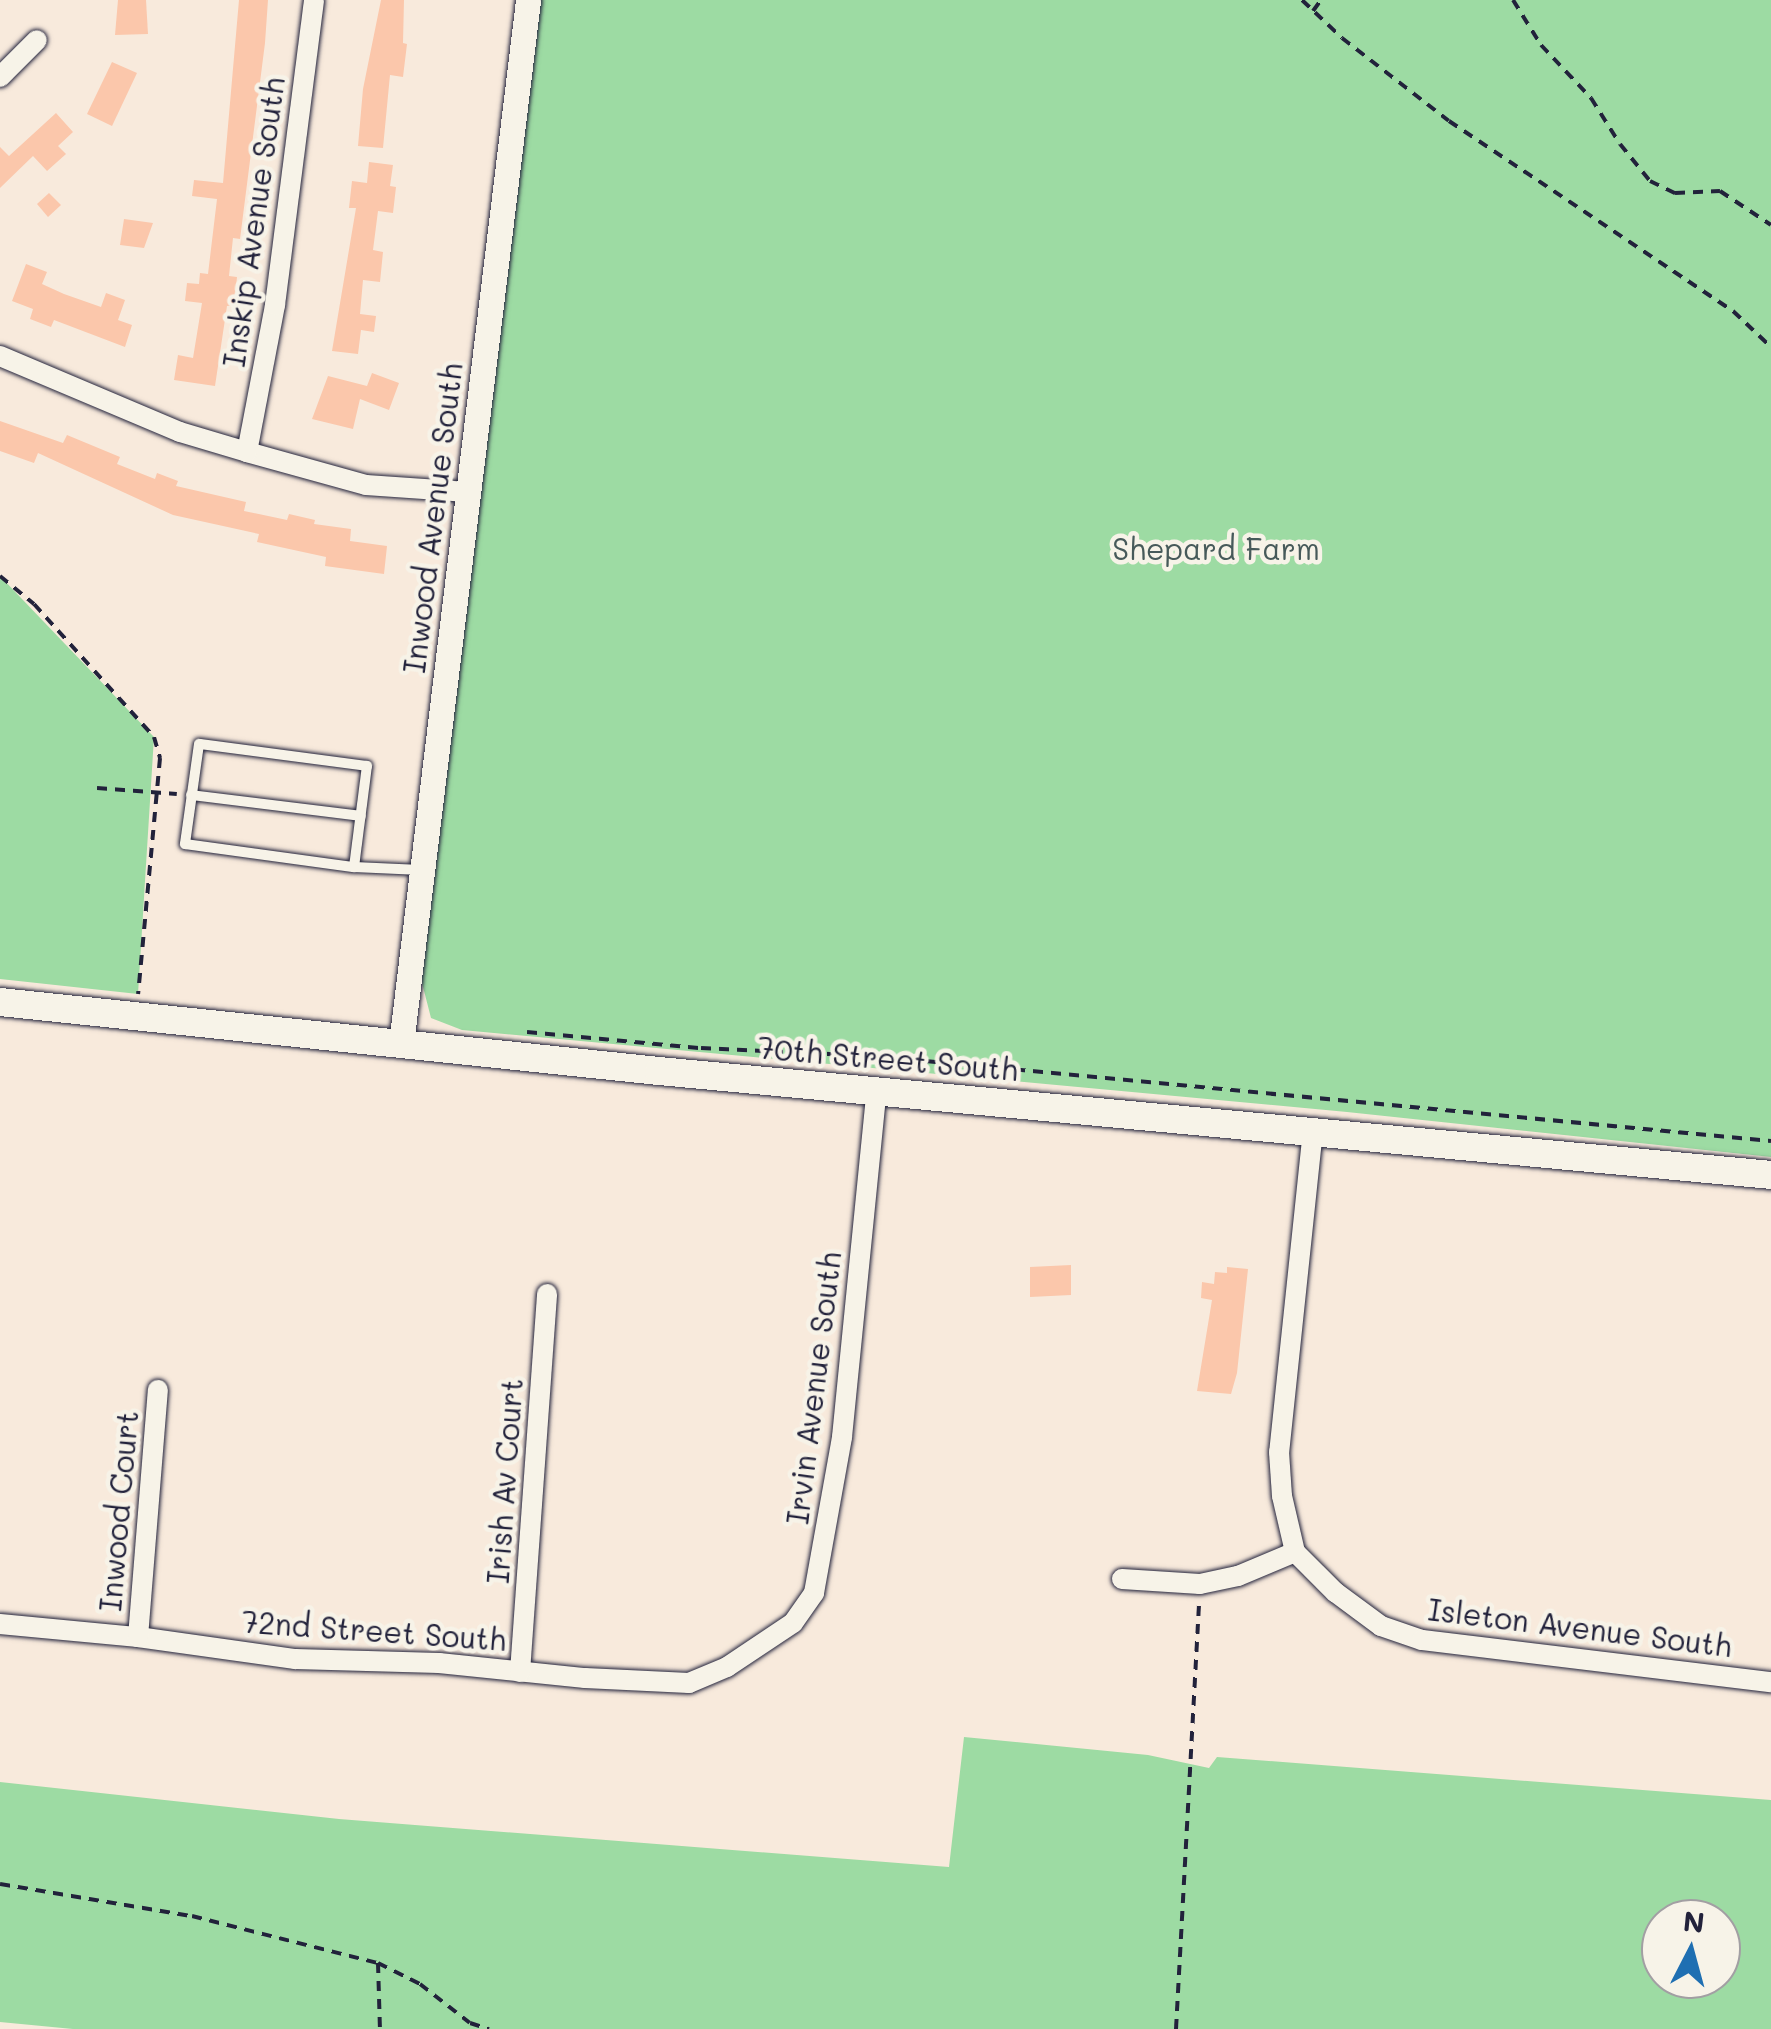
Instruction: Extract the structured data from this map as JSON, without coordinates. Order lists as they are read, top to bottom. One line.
{"streets":{"main road":["70th Street South"],"street":["Inskip Avenue South","Inwood Avenue South","Irvin Avenue South","Irish Av Court","Inwood Court","Isleton Avenue South","72nd Street South"]},"crossings":[["Inwood Avenue South","70th Street South"],["70th Street South","Irvin Avenue South"],["Irvin Avenue South","72nd Street South"],["Irish Av Court","72nd Street South"],["Inwood Court","72nd Street South"]],"parks":["Shepard Farm"],"north":"top"}
